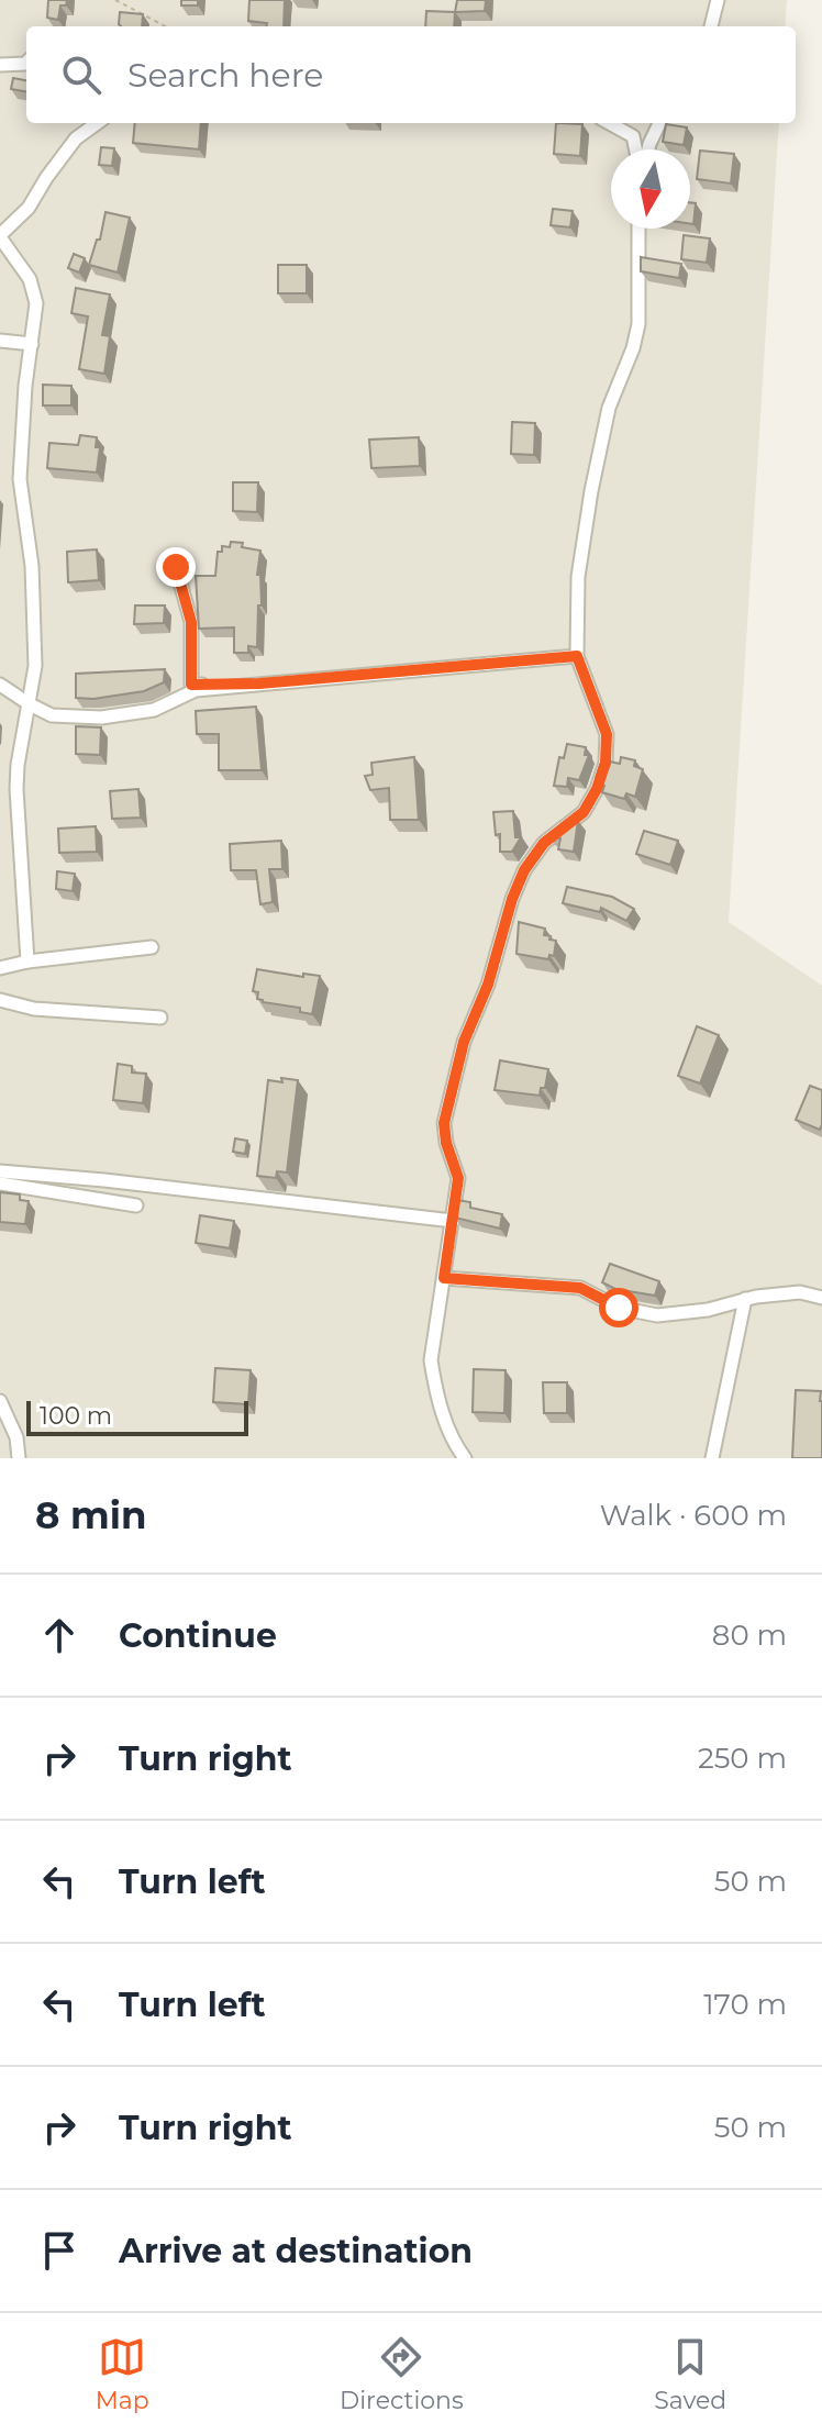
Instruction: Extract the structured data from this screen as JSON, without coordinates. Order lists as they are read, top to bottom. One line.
{"scale_bar":"100 m","north":"bottom","page":{"search":"Search here","scale":"100 m","heading":["8 min","Walk · 600 m"],"list":[["Continue","80 m"],["Turn right","250 m"],["Turn left","50 m"],["Turn left","170 m"],["Turn right","50 m"],"Arrive at destination"],"nav":["Map","Directions","Saved"]}}
